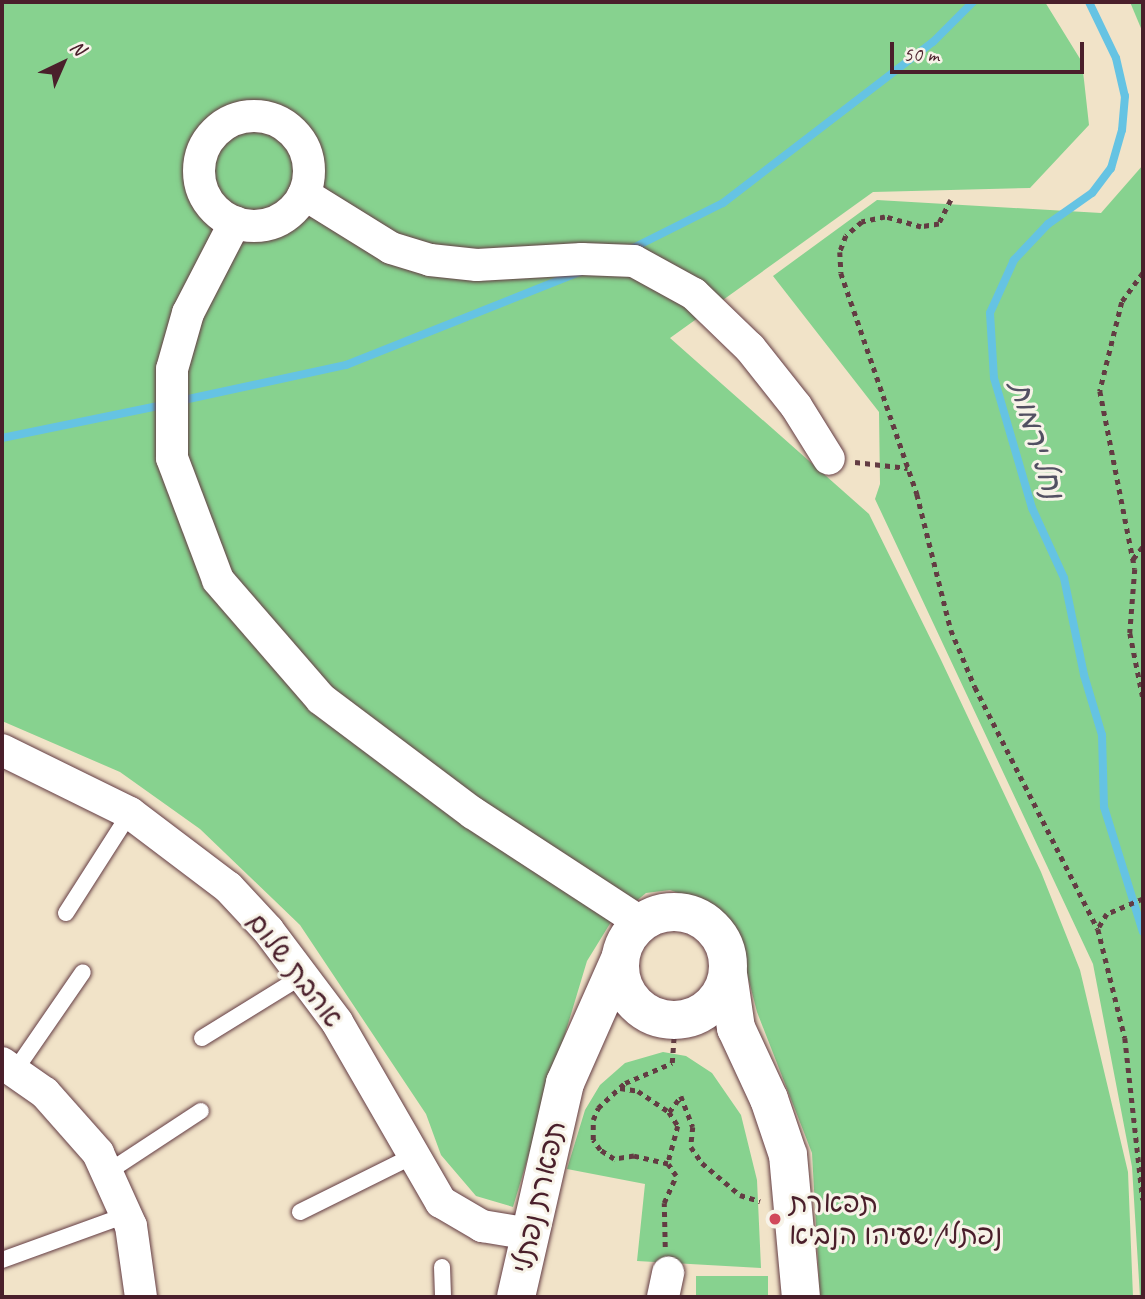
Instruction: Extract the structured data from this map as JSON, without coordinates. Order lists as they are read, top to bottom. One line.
{"streets":{"street":["אהבת שלום","תפארת נפתלי"]},"crossings":[["אהבת שלום","תפארת נפתלי"]],"water":["נחל ירמות"],"places":["תפארת נפתלי/ישעיהו הנביא"],"scale_bar":"50 m","north":"top right"}
